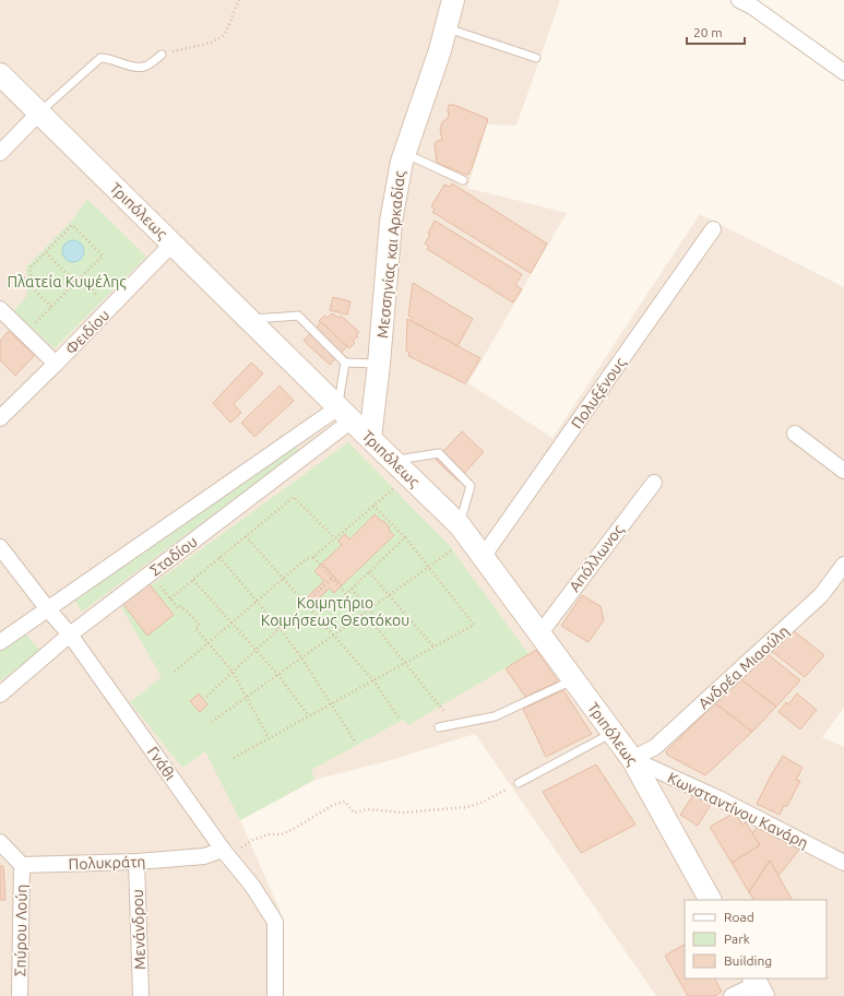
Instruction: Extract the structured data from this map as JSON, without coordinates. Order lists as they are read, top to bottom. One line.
{"streets":{"main road":["Τριπόλεως","Μεσσηνίας και Αρκαδίας"],"street":["Φειδίου","Πολυξένους","Σταδίου","Απόλλωνος","Ανδρέα Μιαούλη","Γνάθι","Κωνσταντίνου Κανάρη","Πολυκράτη","Μενάνδρου","Σπύρου Λούη"]},"crossings":[["Τριπόλεως","Μεσσηνίας και Αρκαδίας"],["Τριπόλεως","Φειδίου"],["Τριπόλεως","Πολυξένους"],["Τριπόλεως","Σταδίου"],["Τριπόλεως","Απόλλωνος"],["Τριπόλεως","Ανδρέα Μιαούλη"],["Τριπόλεως","Κωνσταντίνου Κανάρη"],["Σταδίου","Γνάθι"],["Ανδρέα Μιαούλη","Κωνσταντίνου Κανάρη"],["Γνάθι","Πολυκράτη"],["Πολυκράτη","Μενάνδρου"],["Πολυκράτη","Σπύρου Λούη"]],"parks":["Πλατεία Κυψέλης","Κοιμητήριο Κοιμήσεως Θεοτόκου"],"legend":["Road","Park","Building"],"scale_bar":"20 m"}
